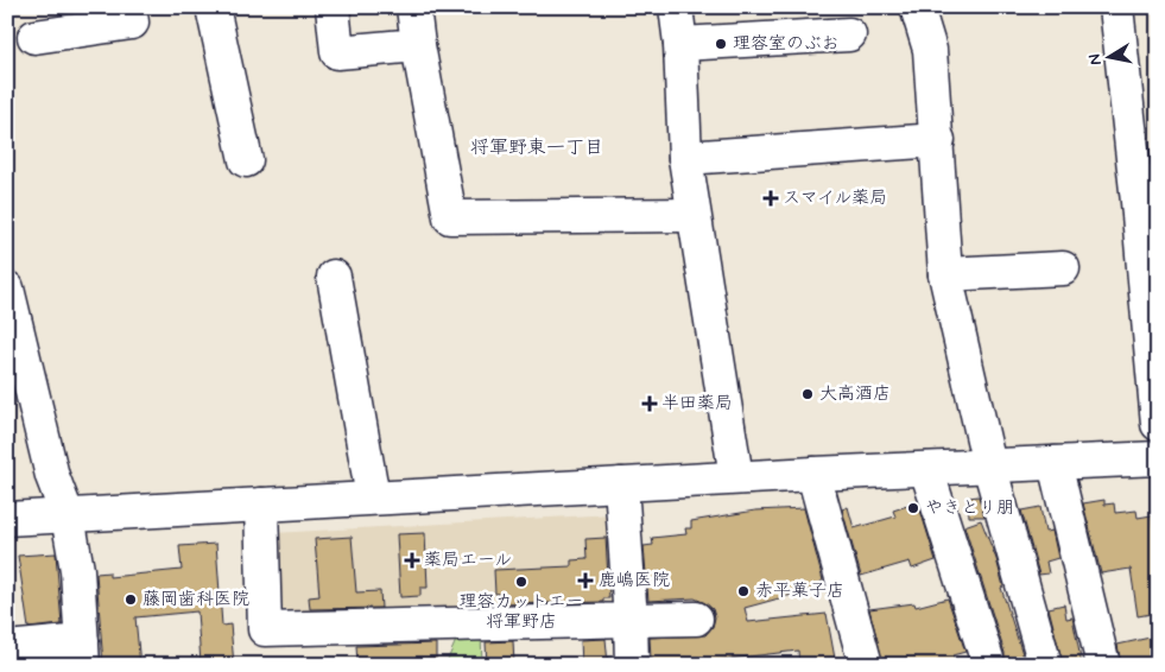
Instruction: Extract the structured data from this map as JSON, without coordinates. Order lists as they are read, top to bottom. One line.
{"districts":["将軍野東一丁目"],"places":{"other":["理容室のぶお","大高酒店","やきとり朋","理容カットエー 将軍野店","赤平菓子店","藤岡歯科医院"],"health":["スマイル薬局","半田薬局","薬局エール","鹿嶋医院"]},"north":"left"}
